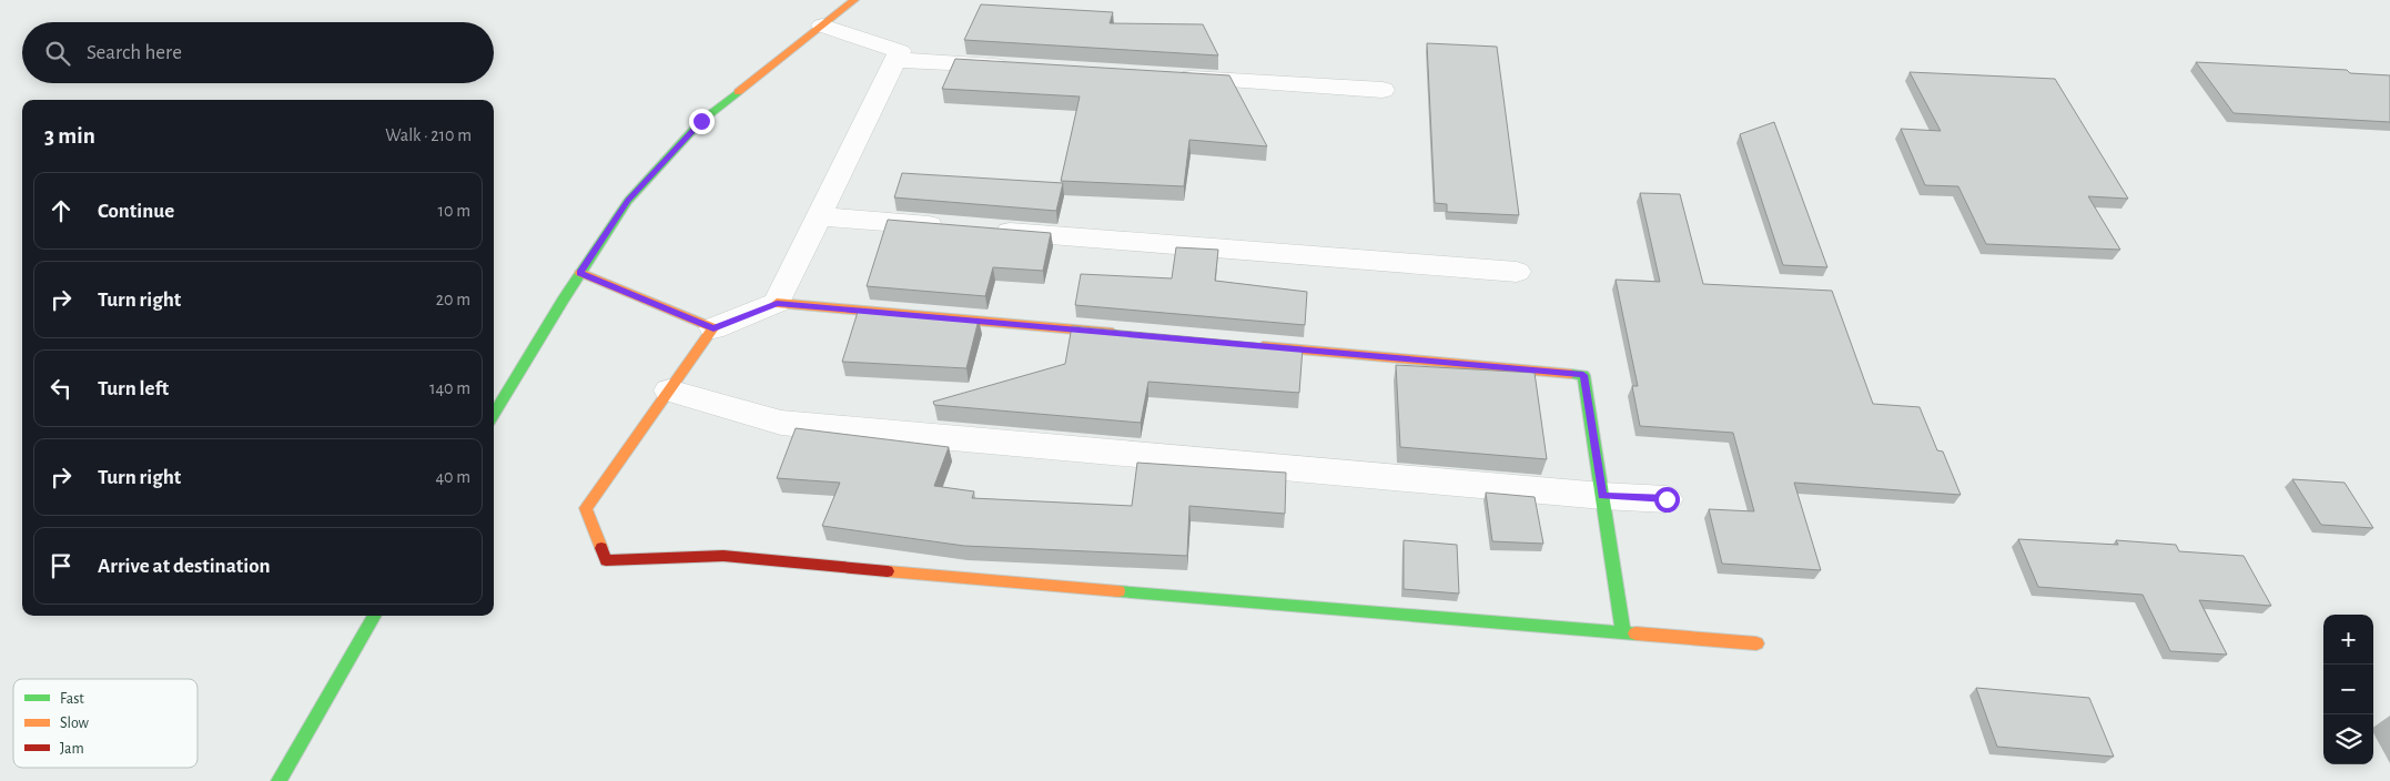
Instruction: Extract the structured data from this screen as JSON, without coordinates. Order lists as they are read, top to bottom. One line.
{"legend":["Fast","Slow","Jam"],"page":{"search":"Search here","heading":["3 min","Walk · 210 m"],"list":[["Continue","10 m"],["Turn right","20 m"],["Turn left","140 m"],["Turn right","40 m"],"Arrive at destination"],"map_buttons":["+","−"]}}
